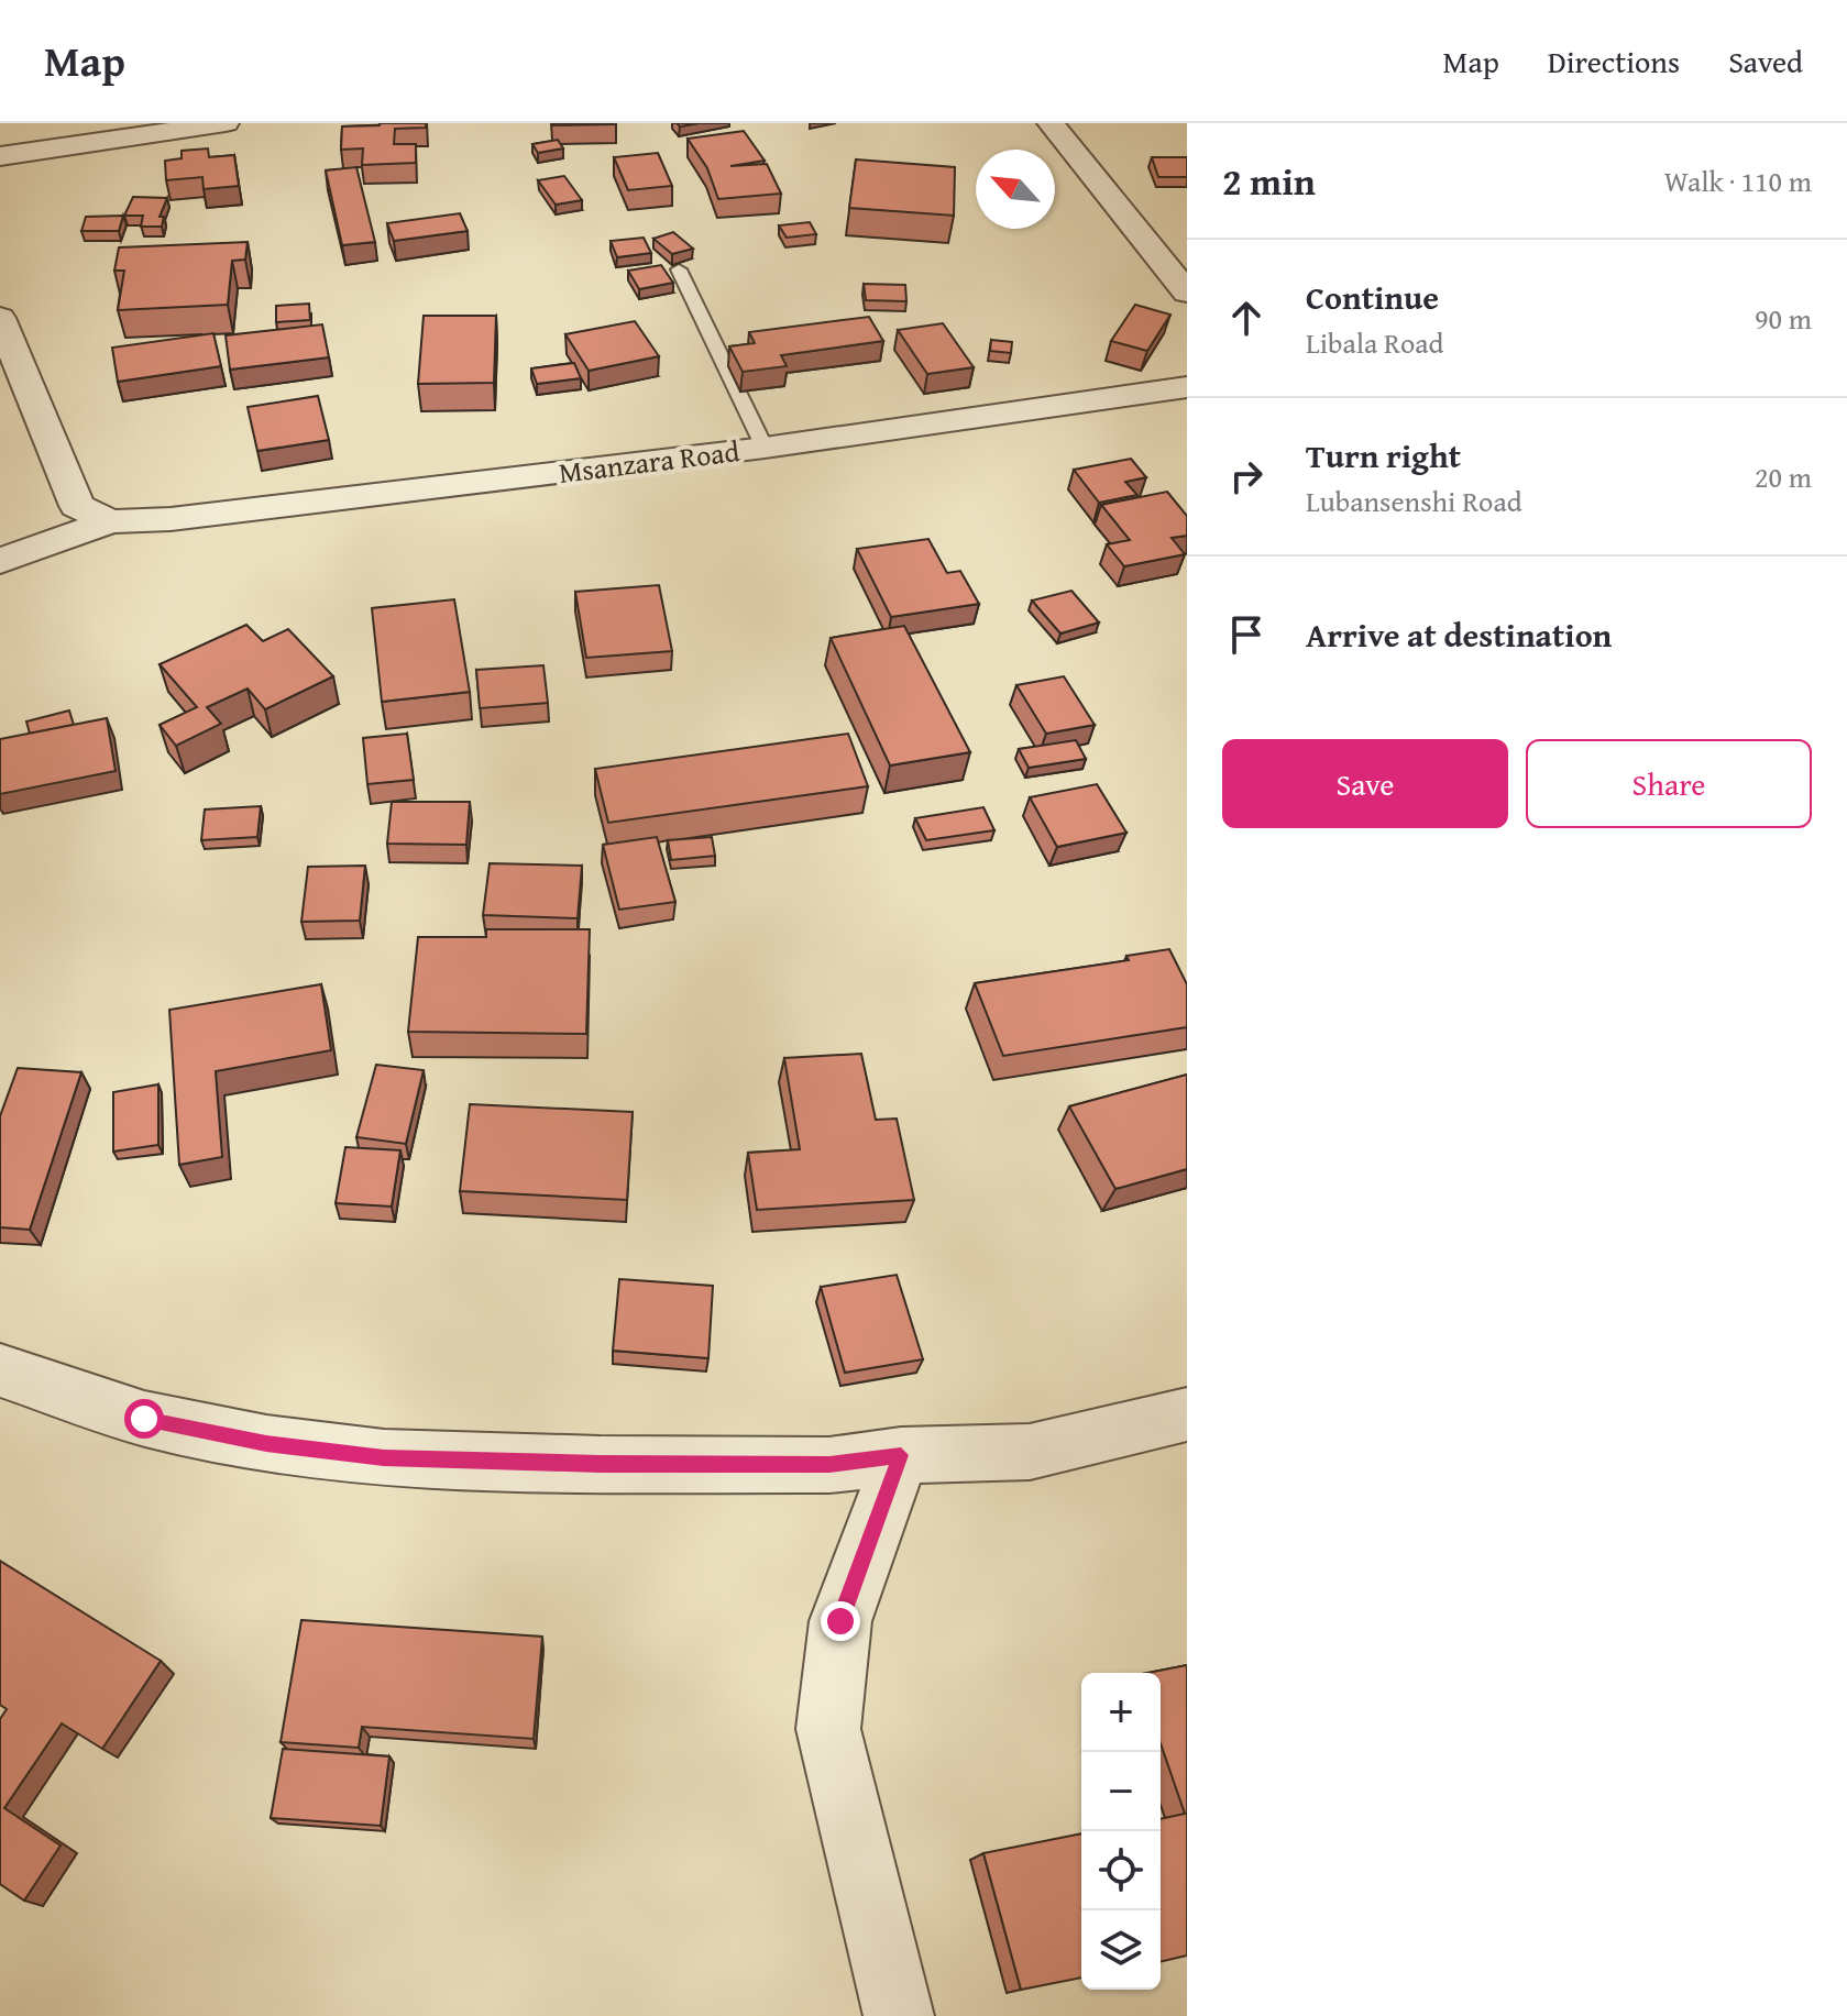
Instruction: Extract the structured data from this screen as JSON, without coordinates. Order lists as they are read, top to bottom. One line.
{"streets":{"street":["Msanzara Road"]},"north":"top left","page":{"header":"Map","nav":["Map","Directions","Saved"],"heading":["2 min","Walk · 110 m"],"list":[["Continue","Libala Road","90 m"],["Turn right","Lubansenshi Road","20 m"],"Arrive at destination"],"buttons":["Save","Share"],"map_buttons":["+","−"]}}
